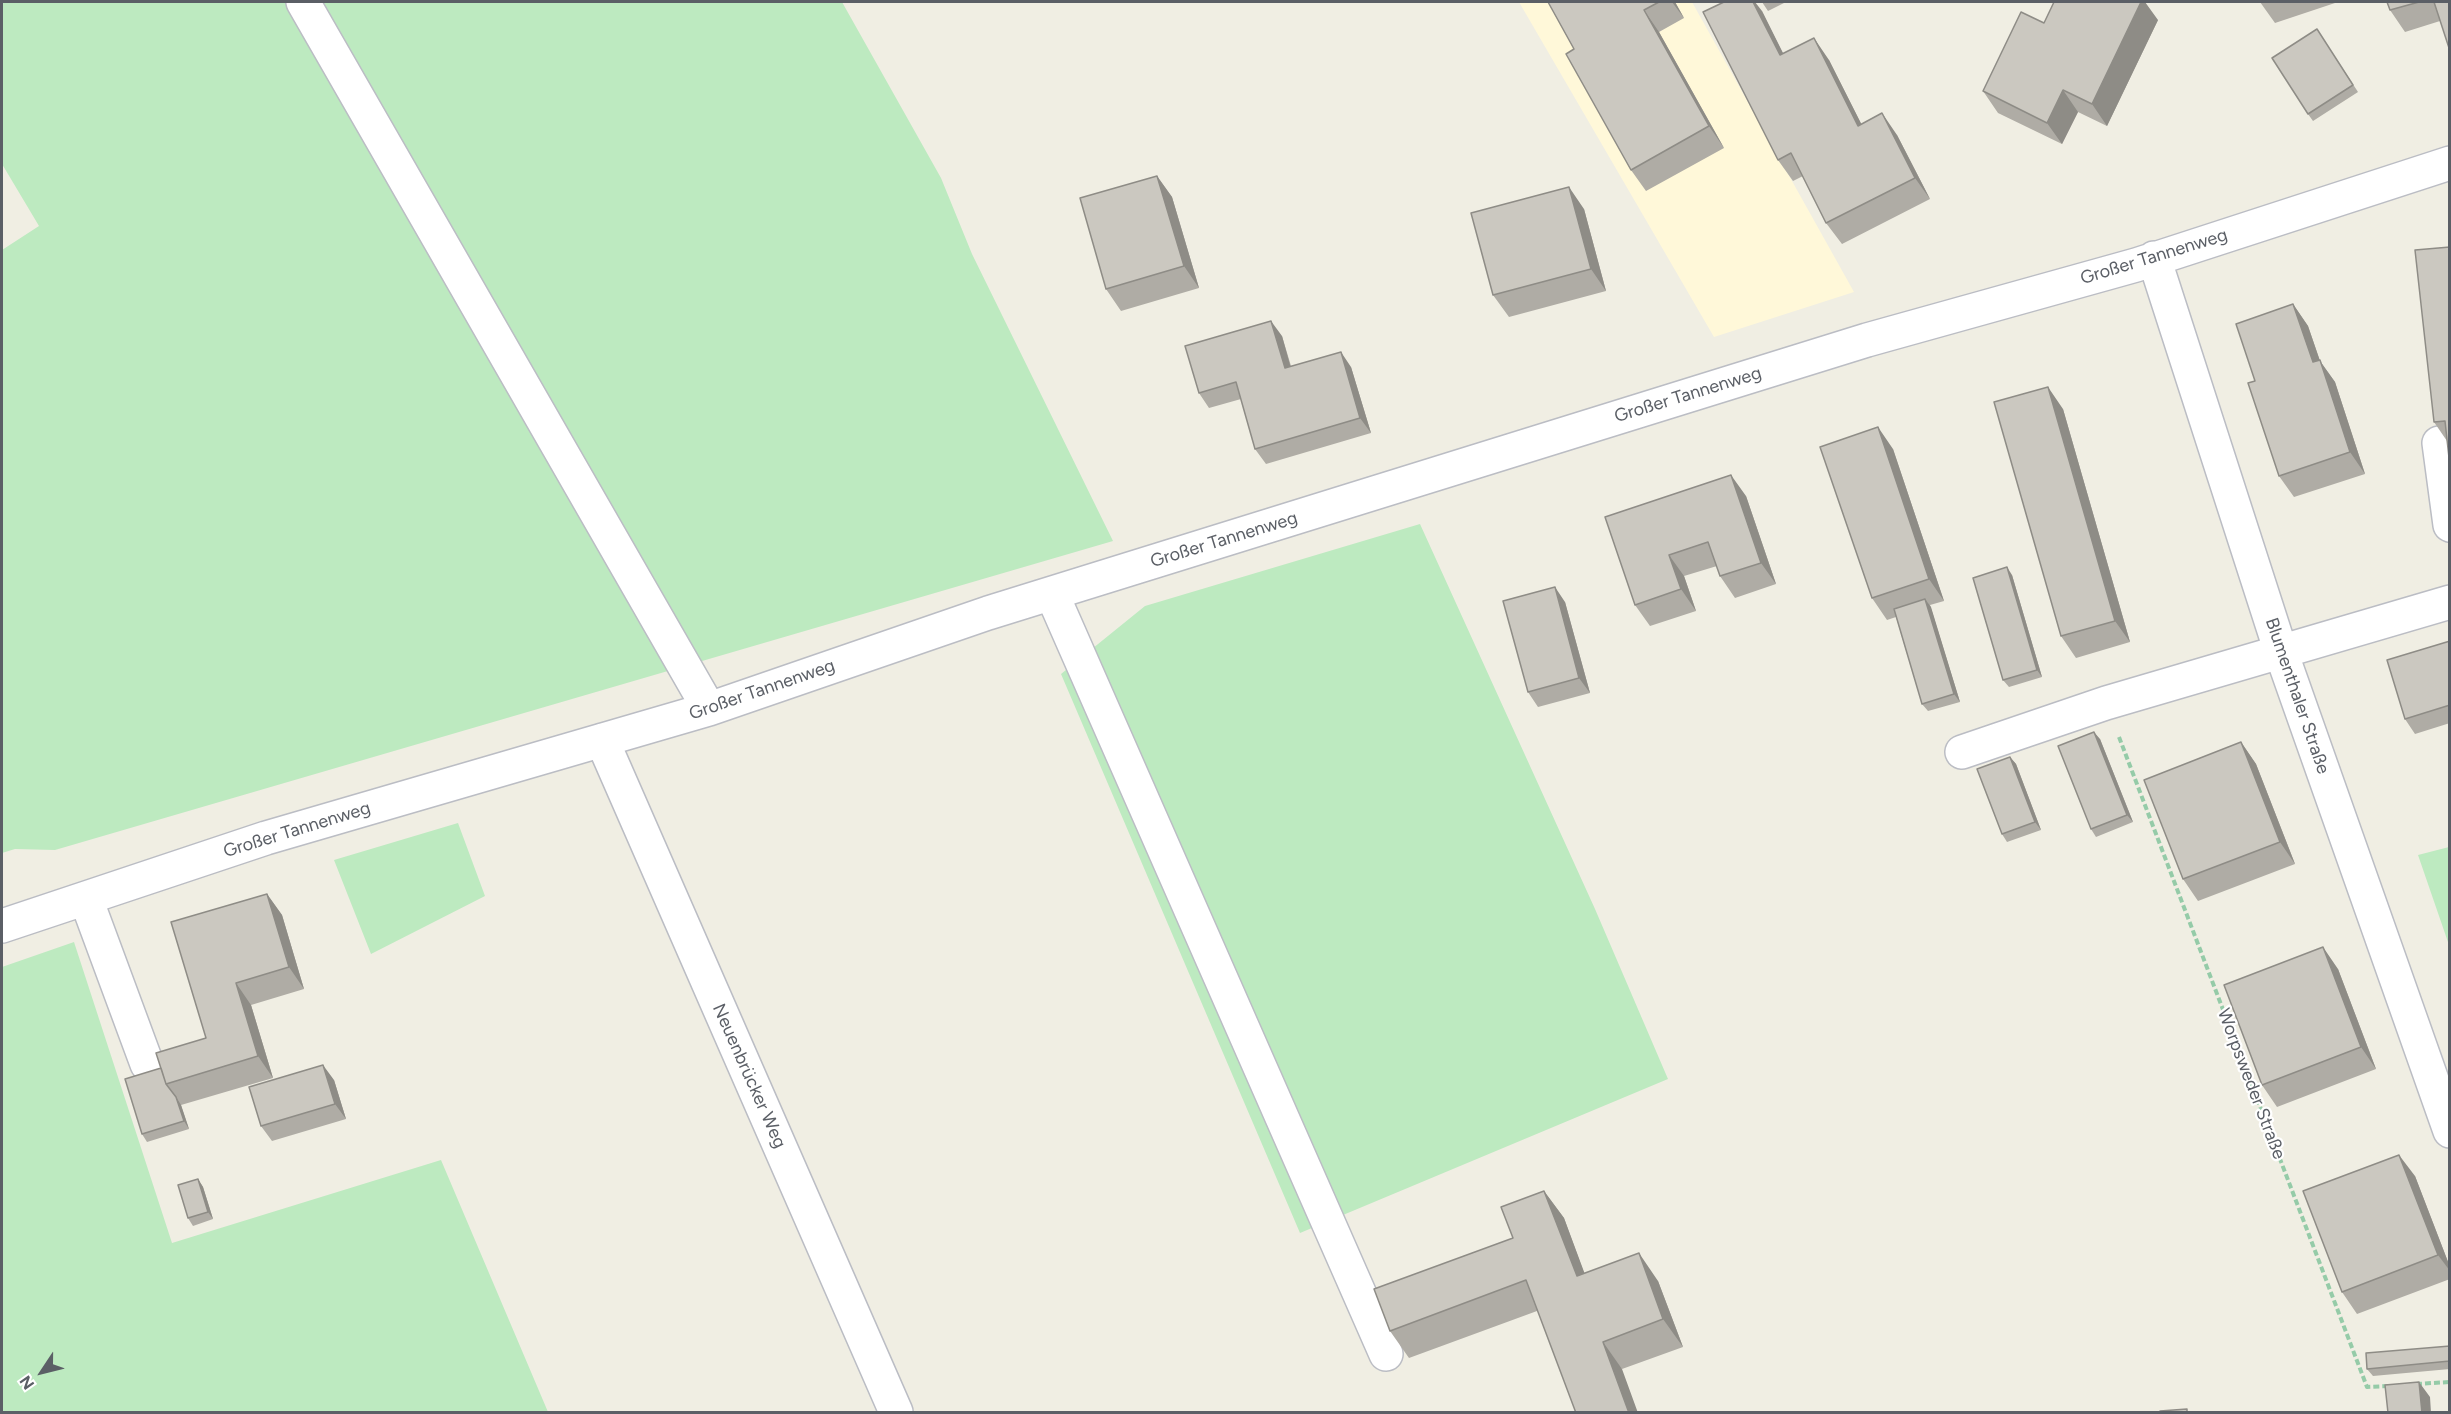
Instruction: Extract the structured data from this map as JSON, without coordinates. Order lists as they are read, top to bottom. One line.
{"streets":{"street":["Großer Tannenweg","Blumenthaler Straße","Neuenbrücker Weg"],"path":["Worpsweder Straße"]},"crossings":[["Großer Tannenweg","Blumenthaler Straße"],["Großer Tannenweg","Neuenbrücker Weg"]],"north":"bottom left"}
